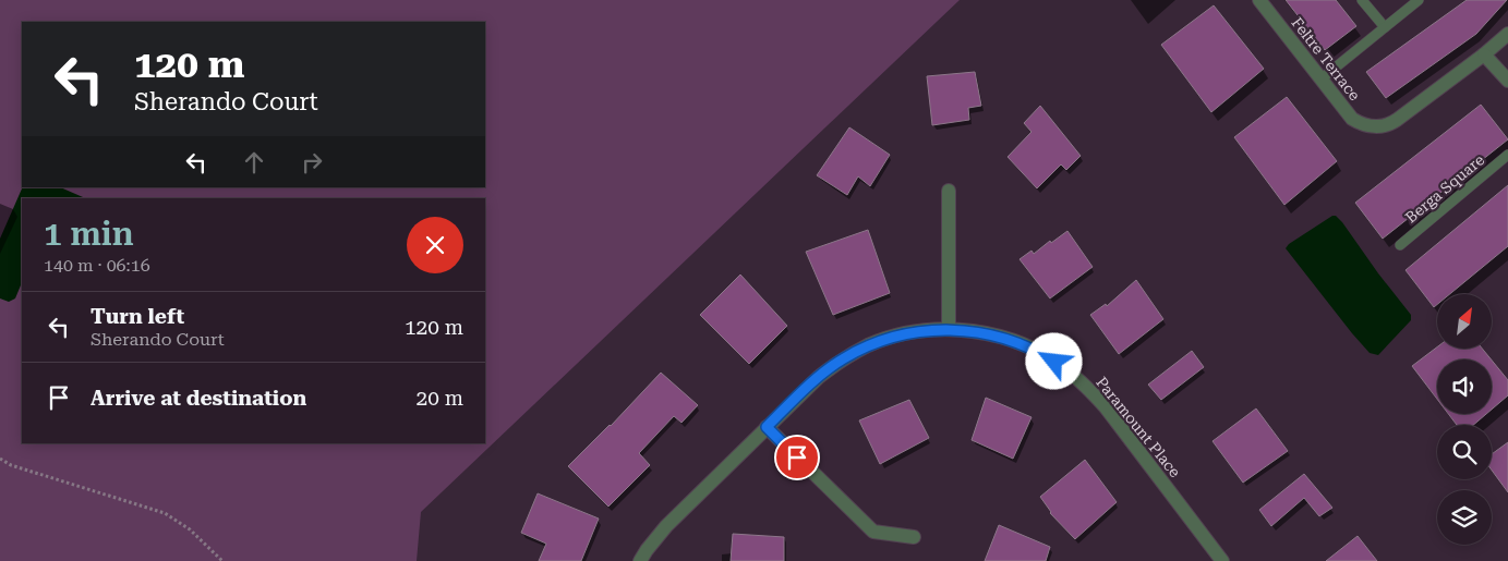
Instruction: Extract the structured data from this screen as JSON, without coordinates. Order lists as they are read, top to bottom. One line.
{"streets":{"street":["Feltre Terrace","Paramount Place"],"lane":["Berga Square"]},"north":"top right","page":{"turn":["120 m","Sherando Court"],"heading":["1 min","140 m · 06:16"],"list":[{"name":"Turn left","note":"Sherando Court","value":"120 m"},{"name":"Arrive at destination","value":"20 m"}]}}
